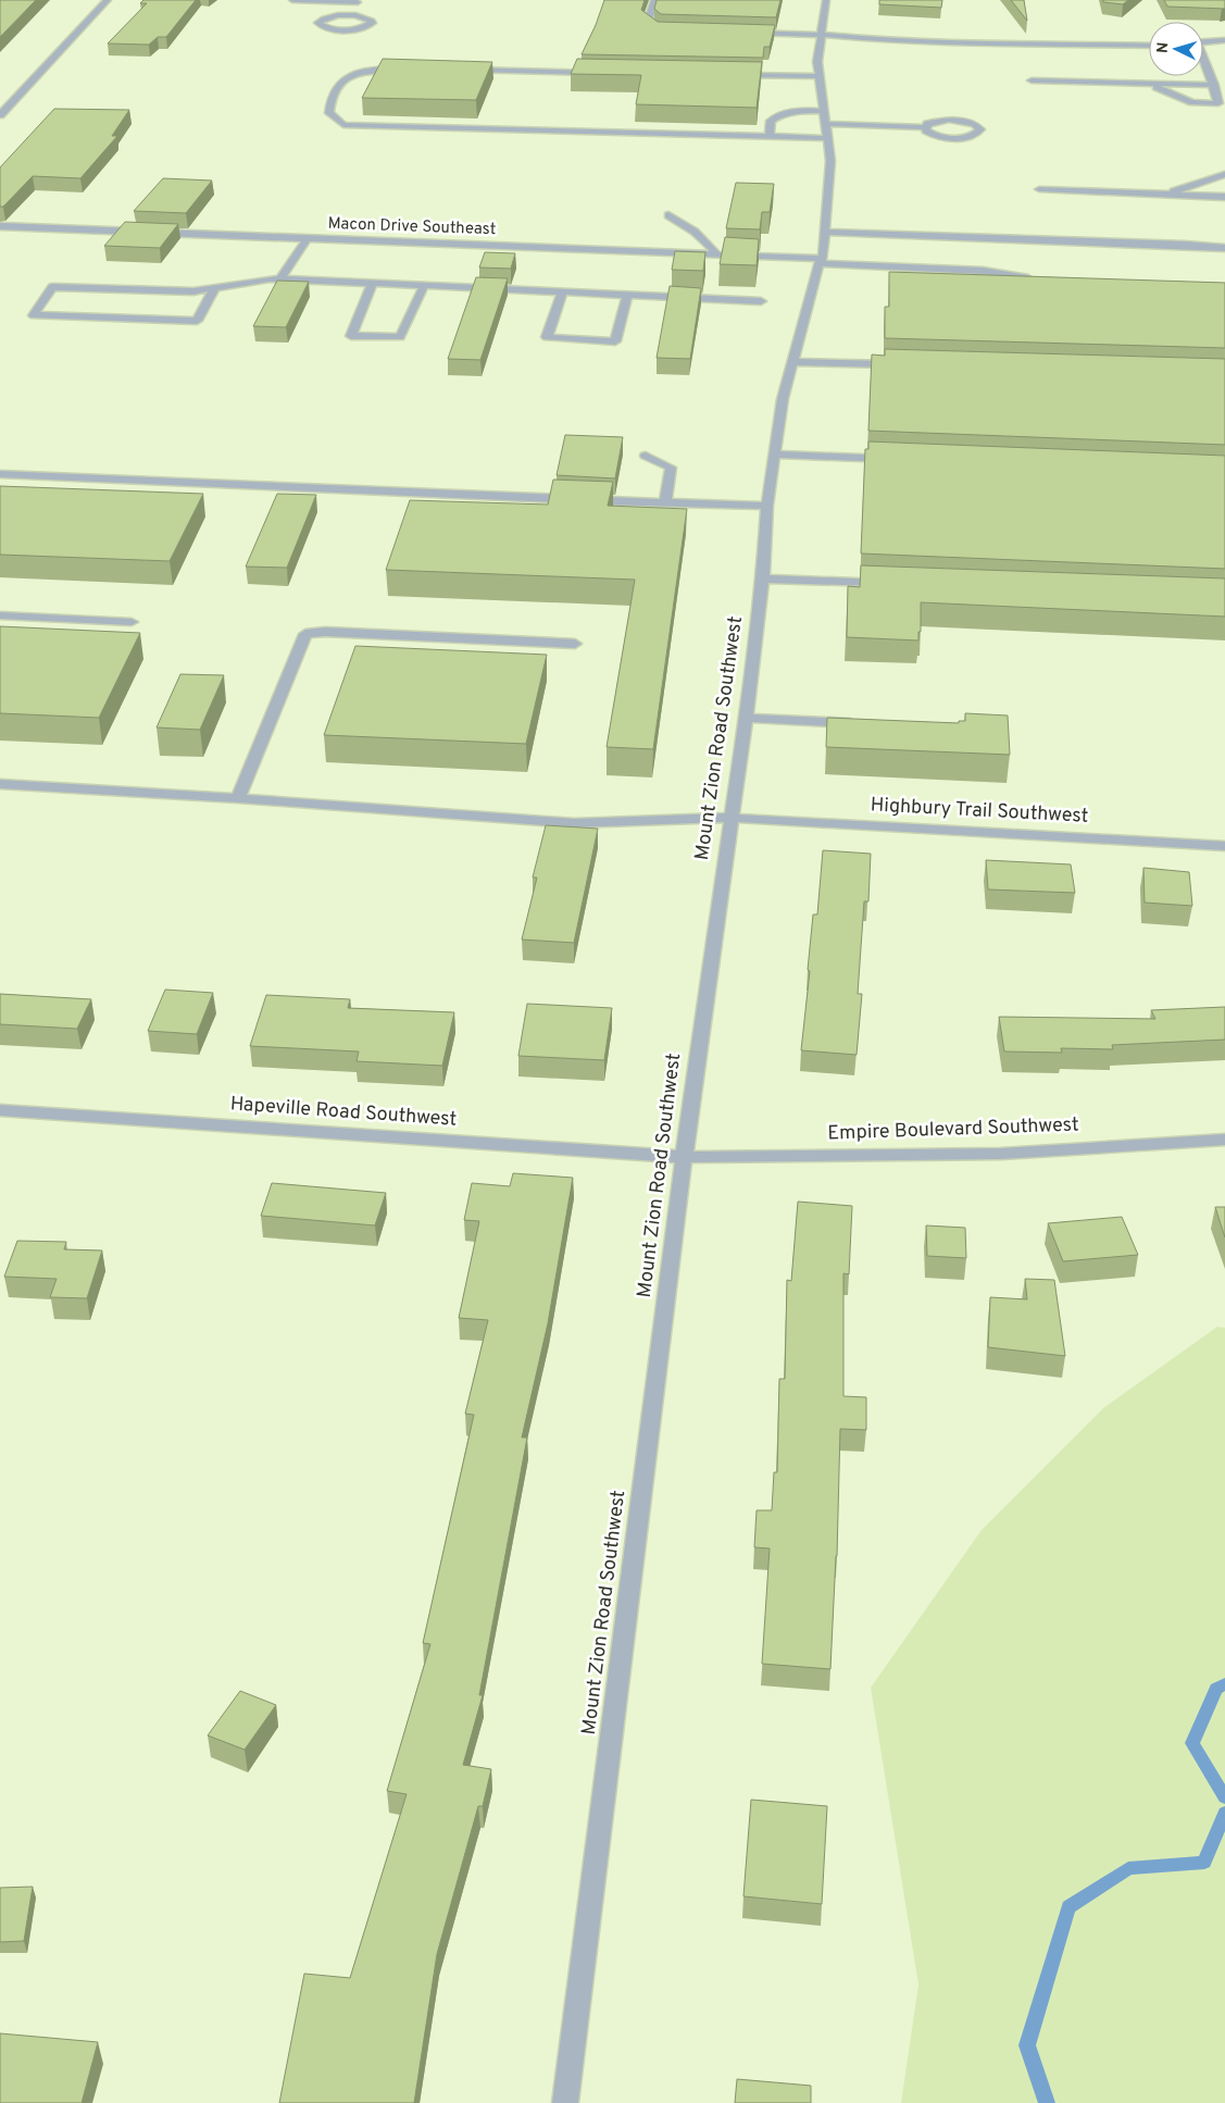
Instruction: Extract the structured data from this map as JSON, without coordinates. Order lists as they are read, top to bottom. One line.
{"streets":{"street":["Macon Drive Southeast","Mount Zion Road Southwest","Highbury Trail Southwest","Hapeville Road Southwest","Empire Boulevard Southwest"]},"crossings":[["Macon Drive Southeast","Mount Zion Road Southwest"],["Mount Zion Road Southwest","Highbury Trail Southwest"],["Mount Zion Road Southwest","Hapeville Road Southwest"],["Mount Zion Road Southwest","Empire Boulevard Southwest"],["Hapeville Road Southwest","Empire Boulevard Southwest"]],"north":"left"}
